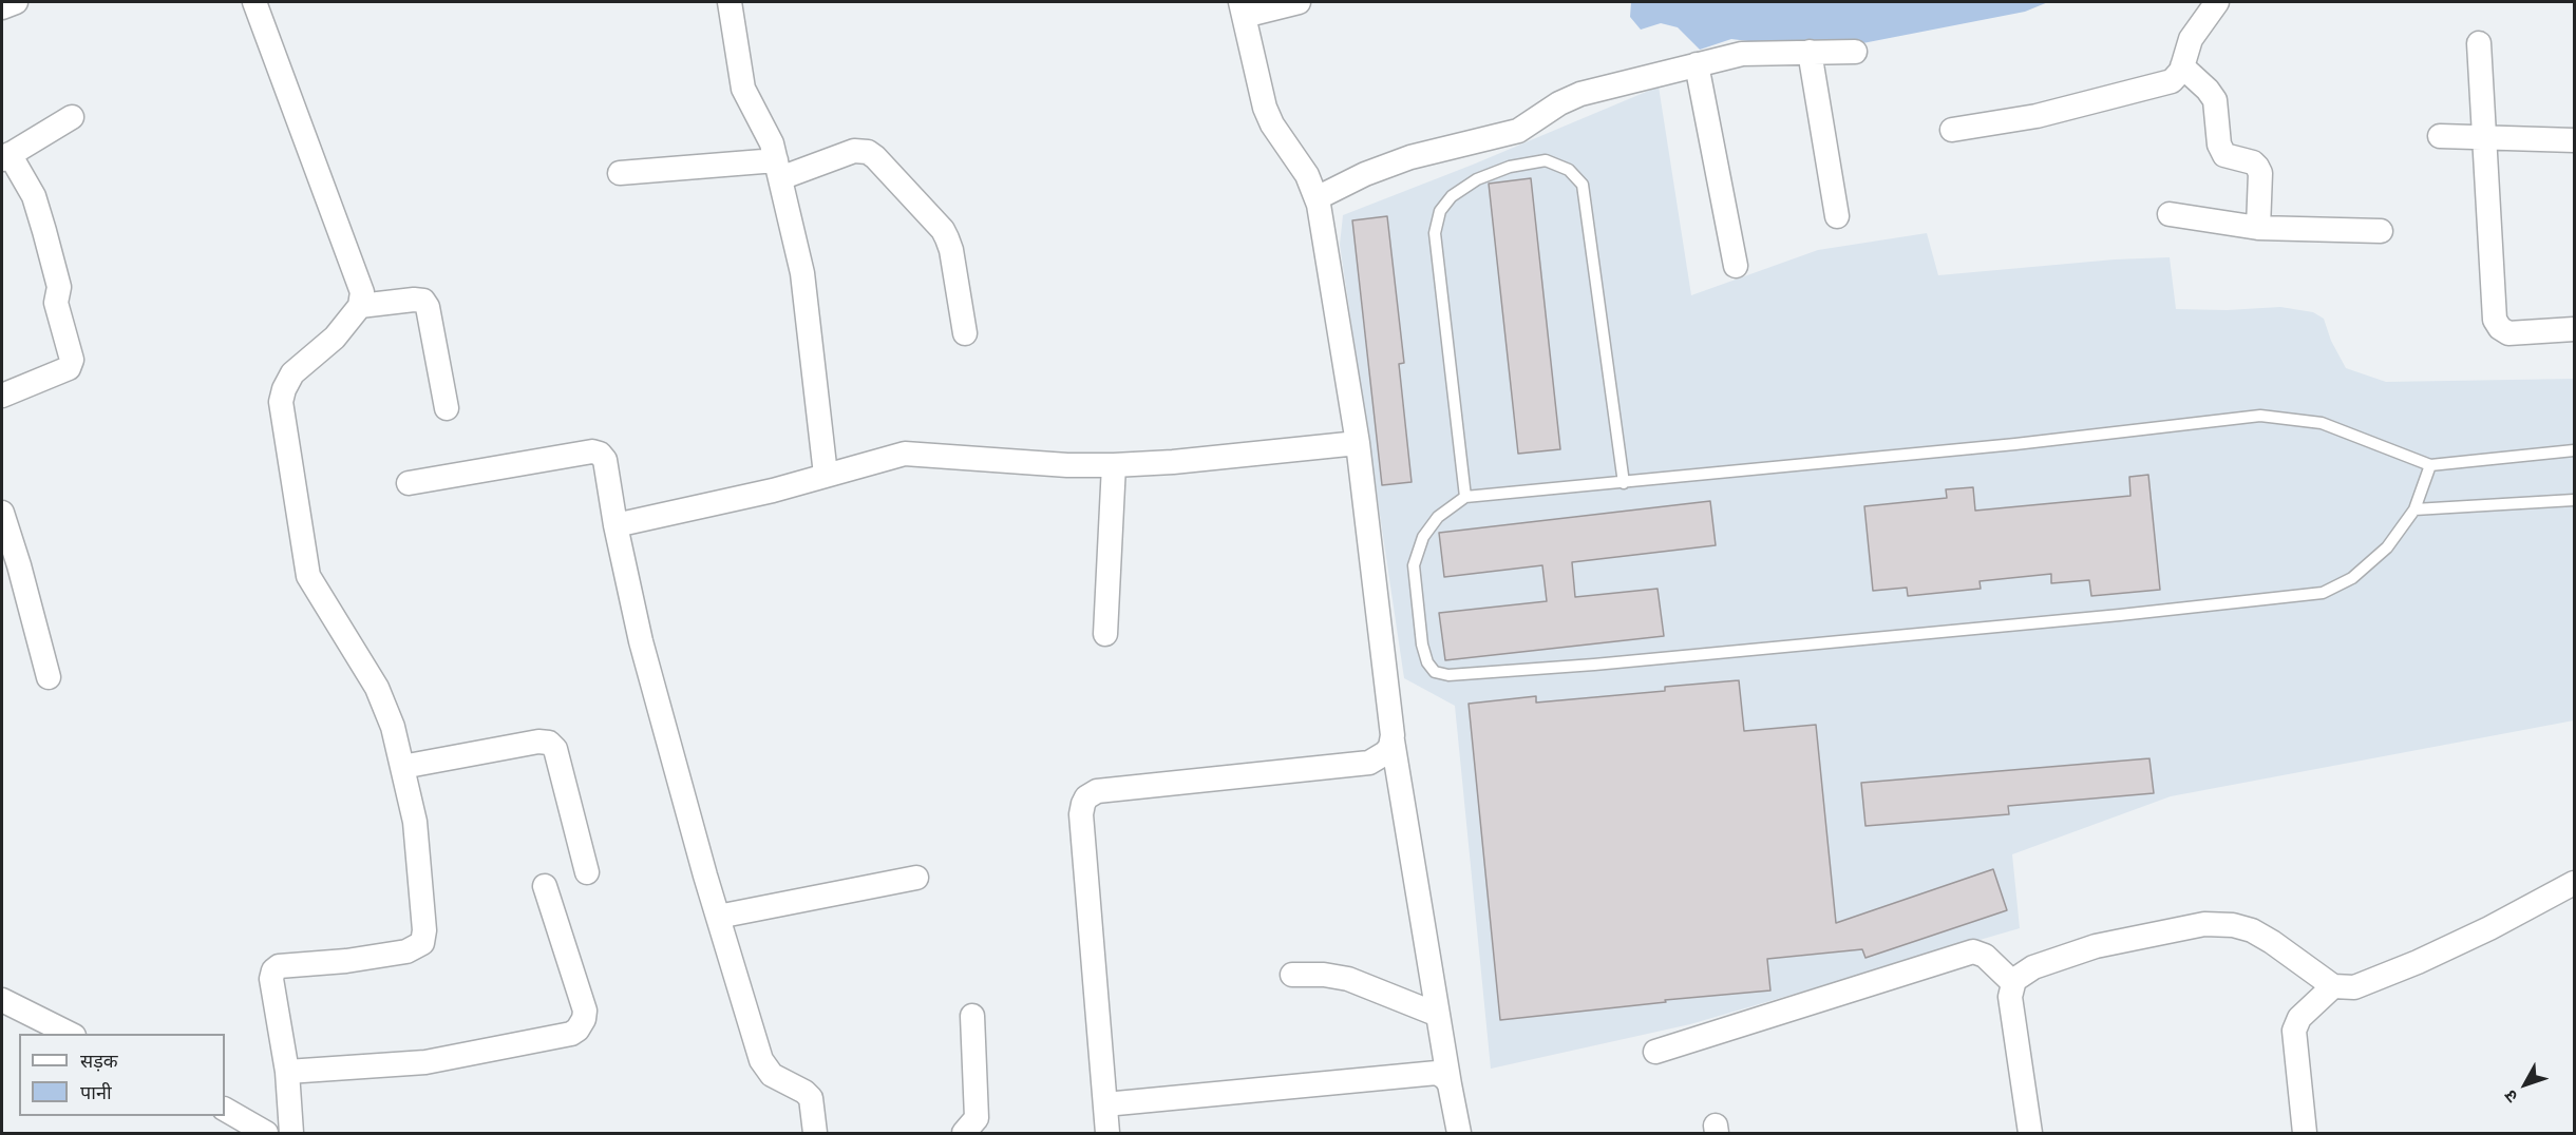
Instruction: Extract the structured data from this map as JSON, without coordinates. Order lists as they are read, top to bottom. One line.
{"legend":["सड़क","पानी"],"north":"bottom left"}
